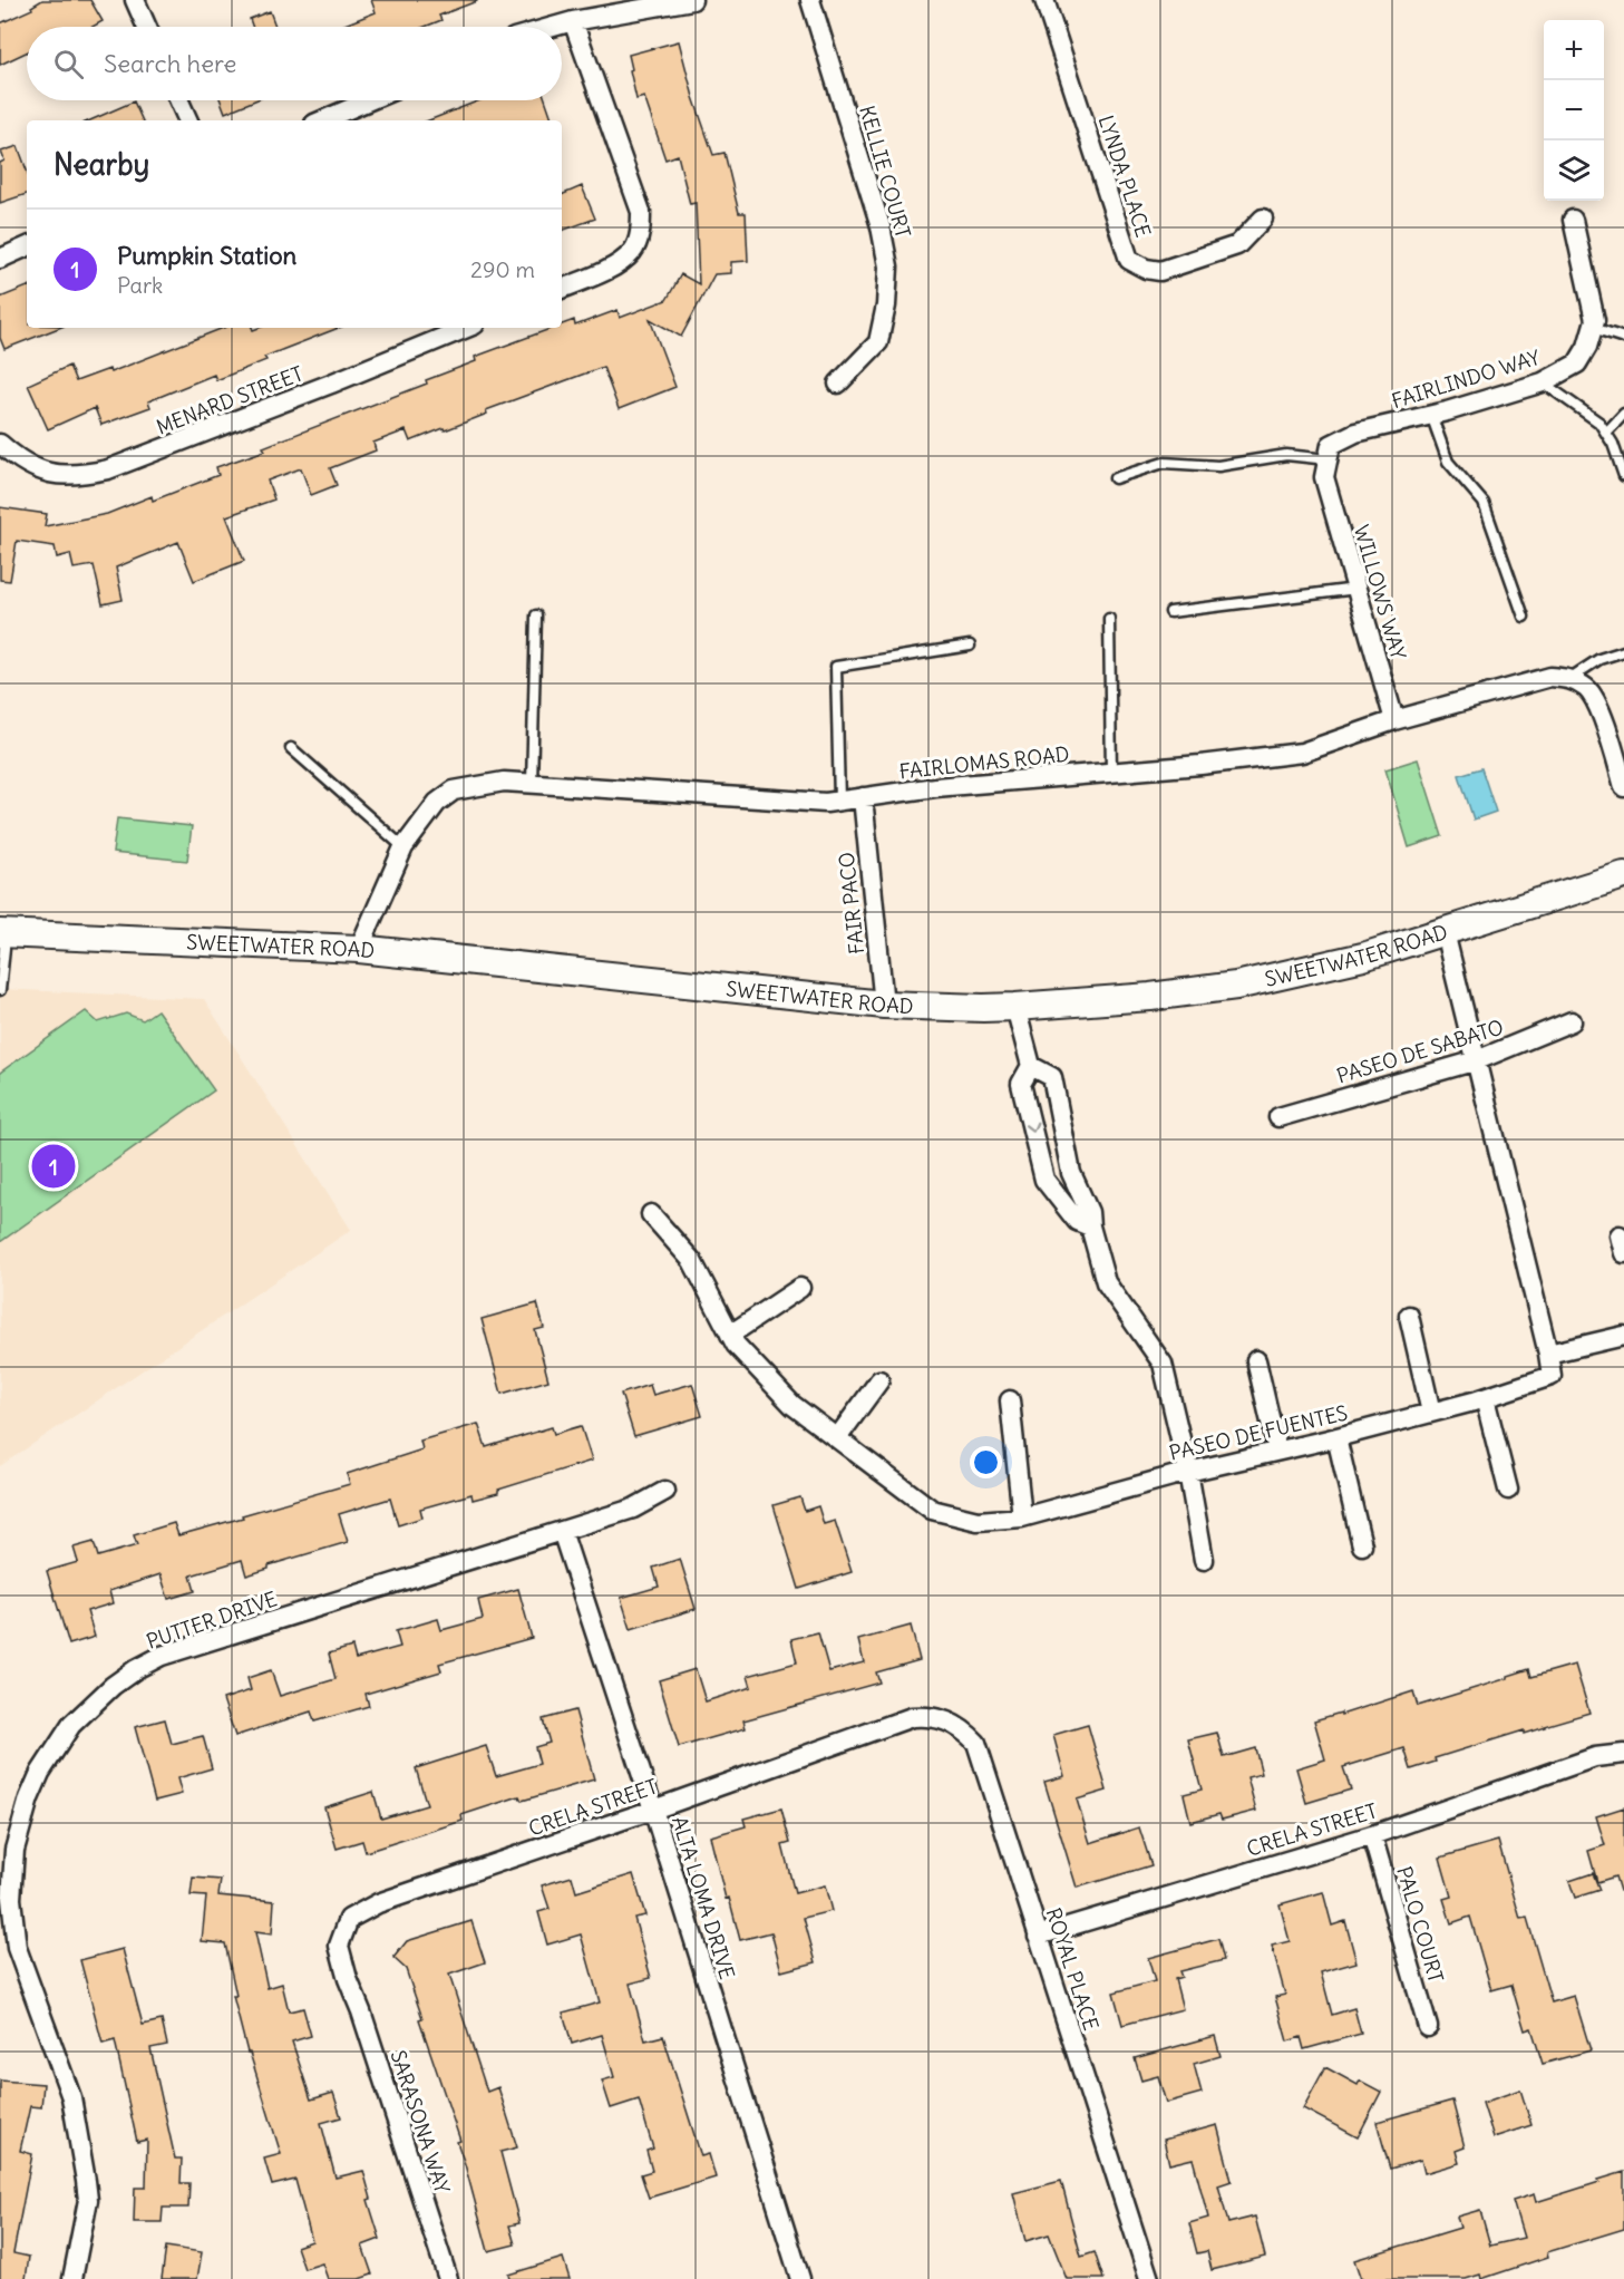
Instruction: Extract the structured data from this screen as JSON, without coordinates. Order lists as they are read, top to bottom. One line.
{"streets":{"main road":["SWEETWATER ROAD"],"street":["KELLIE COURT","LYNDA PLACE","FAIRLINDO WAY","MENARD STREET","WILLOWS WAY","FAIRLOMAS ROAD","FAIR PACO","PASEO DE SABATO","PASEO DE FUENTES","PUTTER DRIVE","CRELA STREET","ALTA LOMA DRIVE","PALO COURT","ROYAL PLACE","SARASONA WAY"]},"crossings":[["FAIRLINDO WAY","WILLOWS WAY"],["WILLOWS WAY","FAIRLOMAS ROAD"],["FAIRLOMAS ROAD","FAIR PACO"],["FAIRLOMAS ROAD","SWEETWATER ROAD"],["FAIR PACO","SWEETWATER ROAD"],["SWEETWATER ROAD","PASEO DE FUENTES"],["PASEO DE SABATO","PASEO DE FUENTES"],["PUTTER DRIVE","ALTA LOMA DRIVE"],["CRELA STREET","ALTA LOMA DRIVE"],["CRELA STREET","PALO COURT"],["CRELA STREET","ROYAL PLACE"],["CRELA STREET","SARASONA WAY"]],"page":{"map_buttons":["+","−"],"search":"Search here","heading":"Nearby","list":[{"mark":"1","name":"Pumpkin Station","note":"Park","value":"290 m"}],"pins":"1"}}
